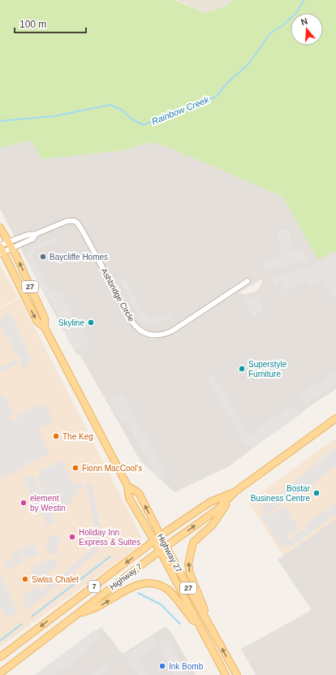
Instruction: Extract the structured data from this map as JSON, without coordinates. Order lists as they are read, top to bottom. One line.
{"streets":{"main road":["27","Highway 27","Highway 7","7"],"street":["Ashbridge Circle"]},"crossings":[["Ashbridge Circle","Highway 27"],["Highway 27","Highway 7"]],"water":["Rainbow Creek"],"places":["Baycliffe Homes","Skyline","Superstyle Furniture","The Keg","Fionn MacCool's","Bostar Business Centre","element by Westin","Holiday Inn Express & Suites","Swiss Chalet","Ink Bomb"],"scale_bar":"100 m","north":"top"}
